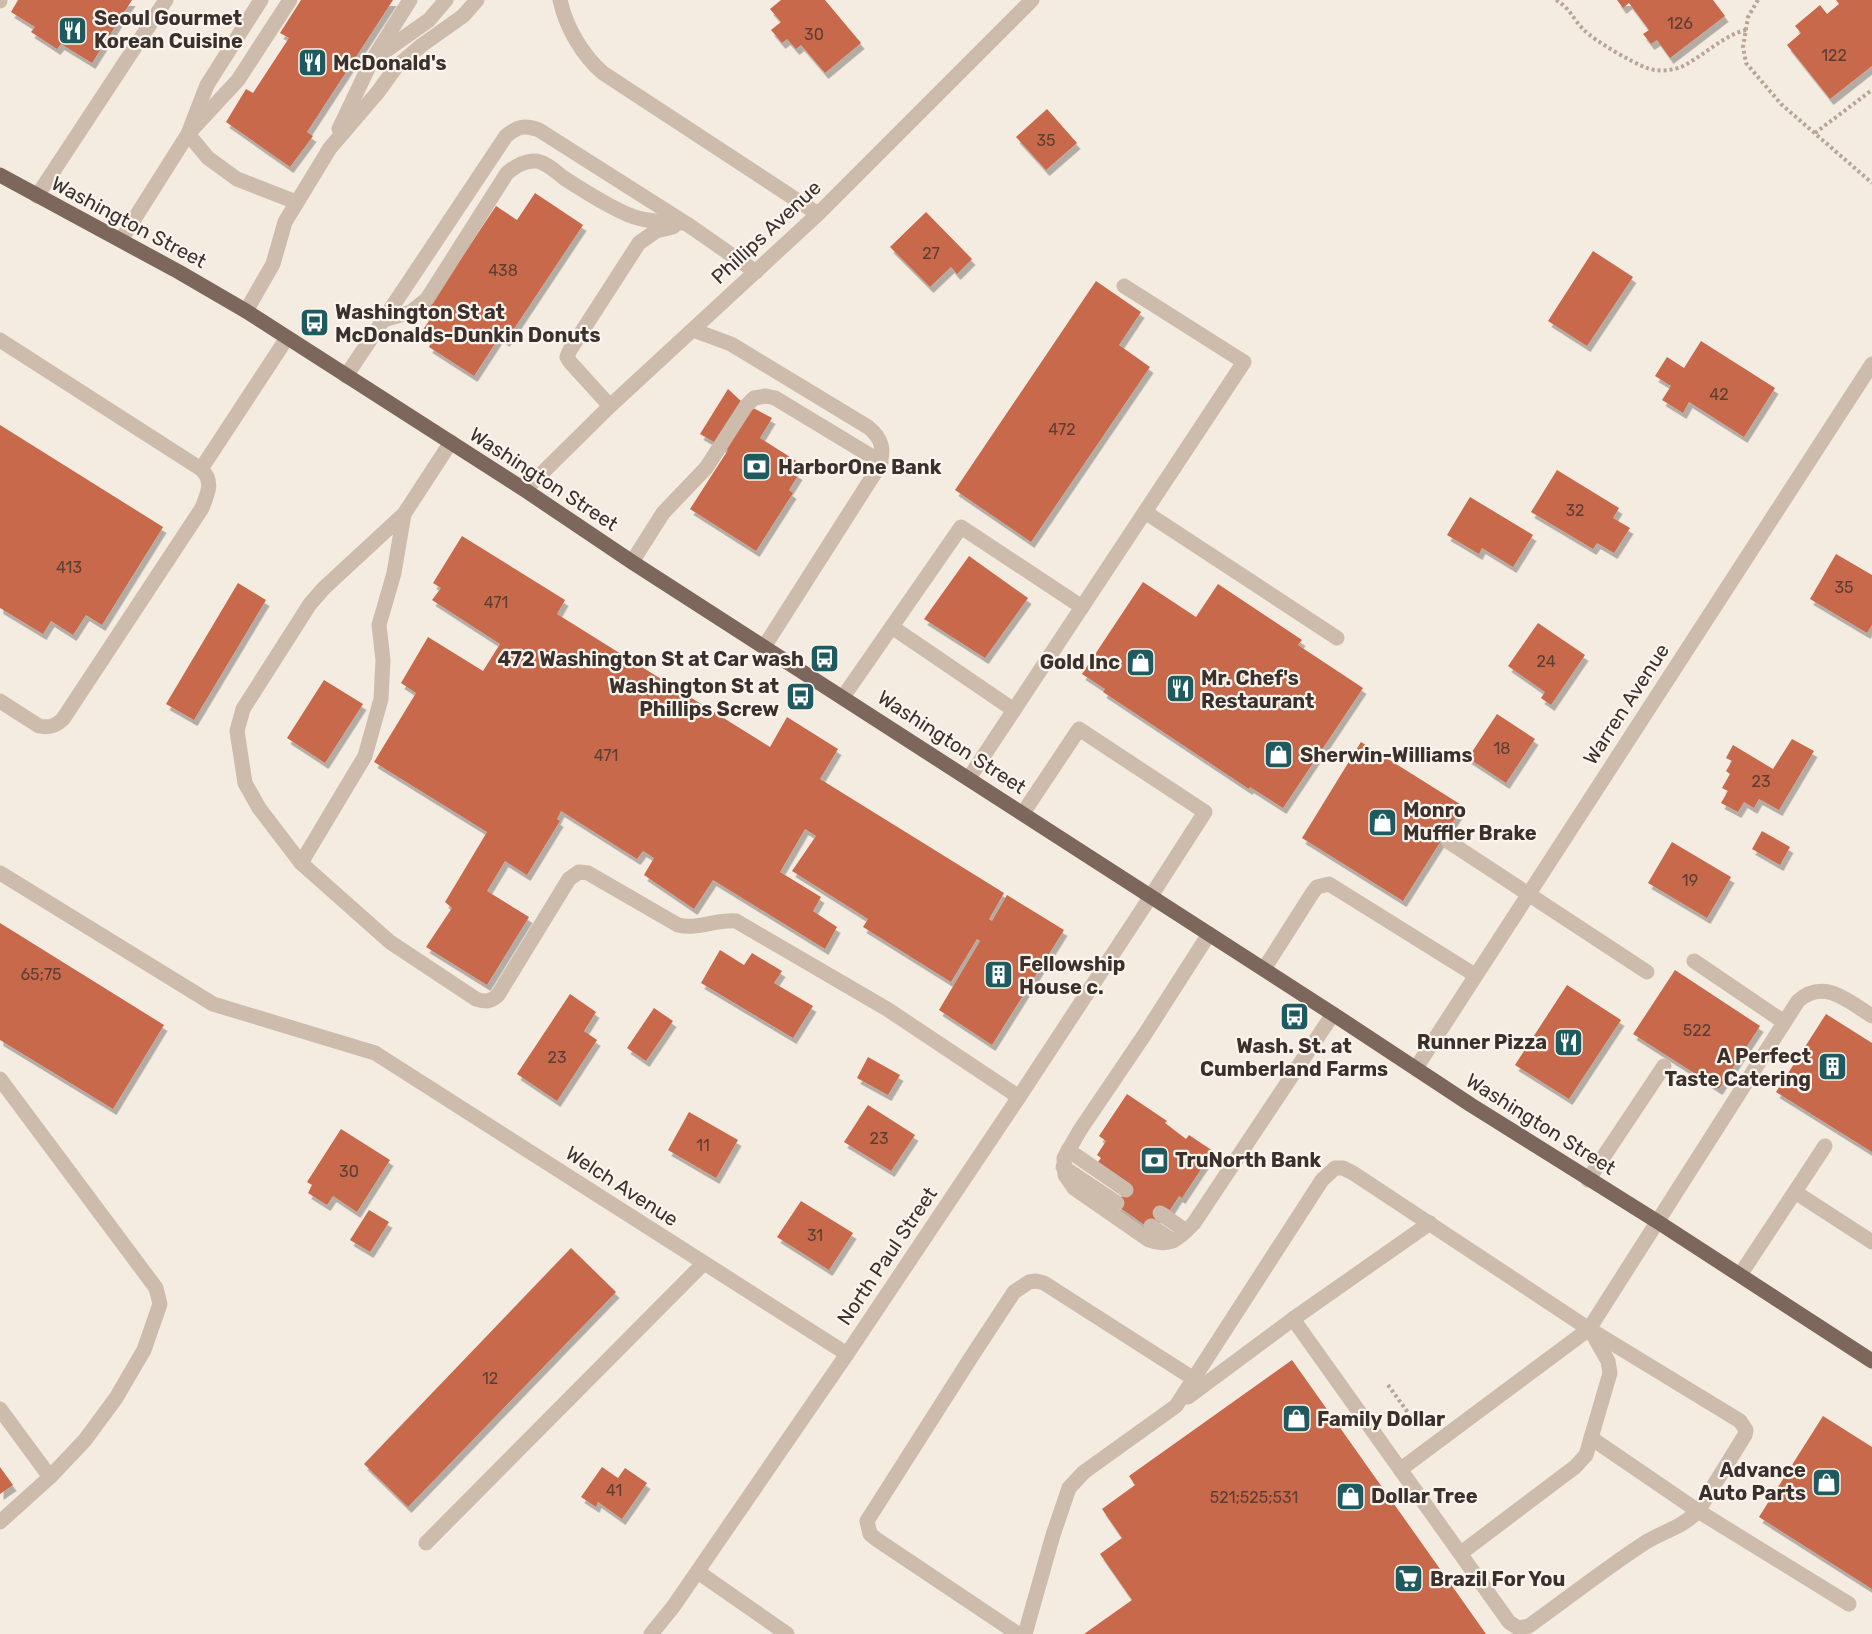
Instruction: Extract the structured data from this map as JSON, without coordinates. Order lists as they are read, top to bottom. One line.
{"streets":{"main road":["Washington Street"],"street":["Phillips Avenue","Warren Avenue","Welch Avenue","North Paul Street"]},"crossings":[["Washington Street","Phillips Avenue"],["Washington Street","Warren Avenue"],["Washington Street","North Paul Street"],["Welch Avenue","North Paul Street"]],"places":{"restaurant":["Seoul Gourmet Korean Cuisine","McDonald's","Mr. Chef's Restaurant","Runner Pizza"],"bus stop":["Washington St at McDonalds-Dunkin Donuts","472 Washington St at Car wash","Washington St at Phillips Screw","Wash. St. at Cumberland Farms"],"bank":["HarborOne Bank","TruNorth Bank"],"shop":["Gold Inc","Sherwin-Williams","Monro Muffler Brake","Family Dollar","Advance Auto Parts","Dollar Tree"],"building":["Fellowship House c.","A Perfect Taste Catering"],"supermarket":["Brazil For You"]},"house_numbers":["126","30","122","35","27","438","42","472","32","413","35","471","24","18","471","23","19","65;75","522","23","23","11","30","31","12","41","521;525;531"]}
